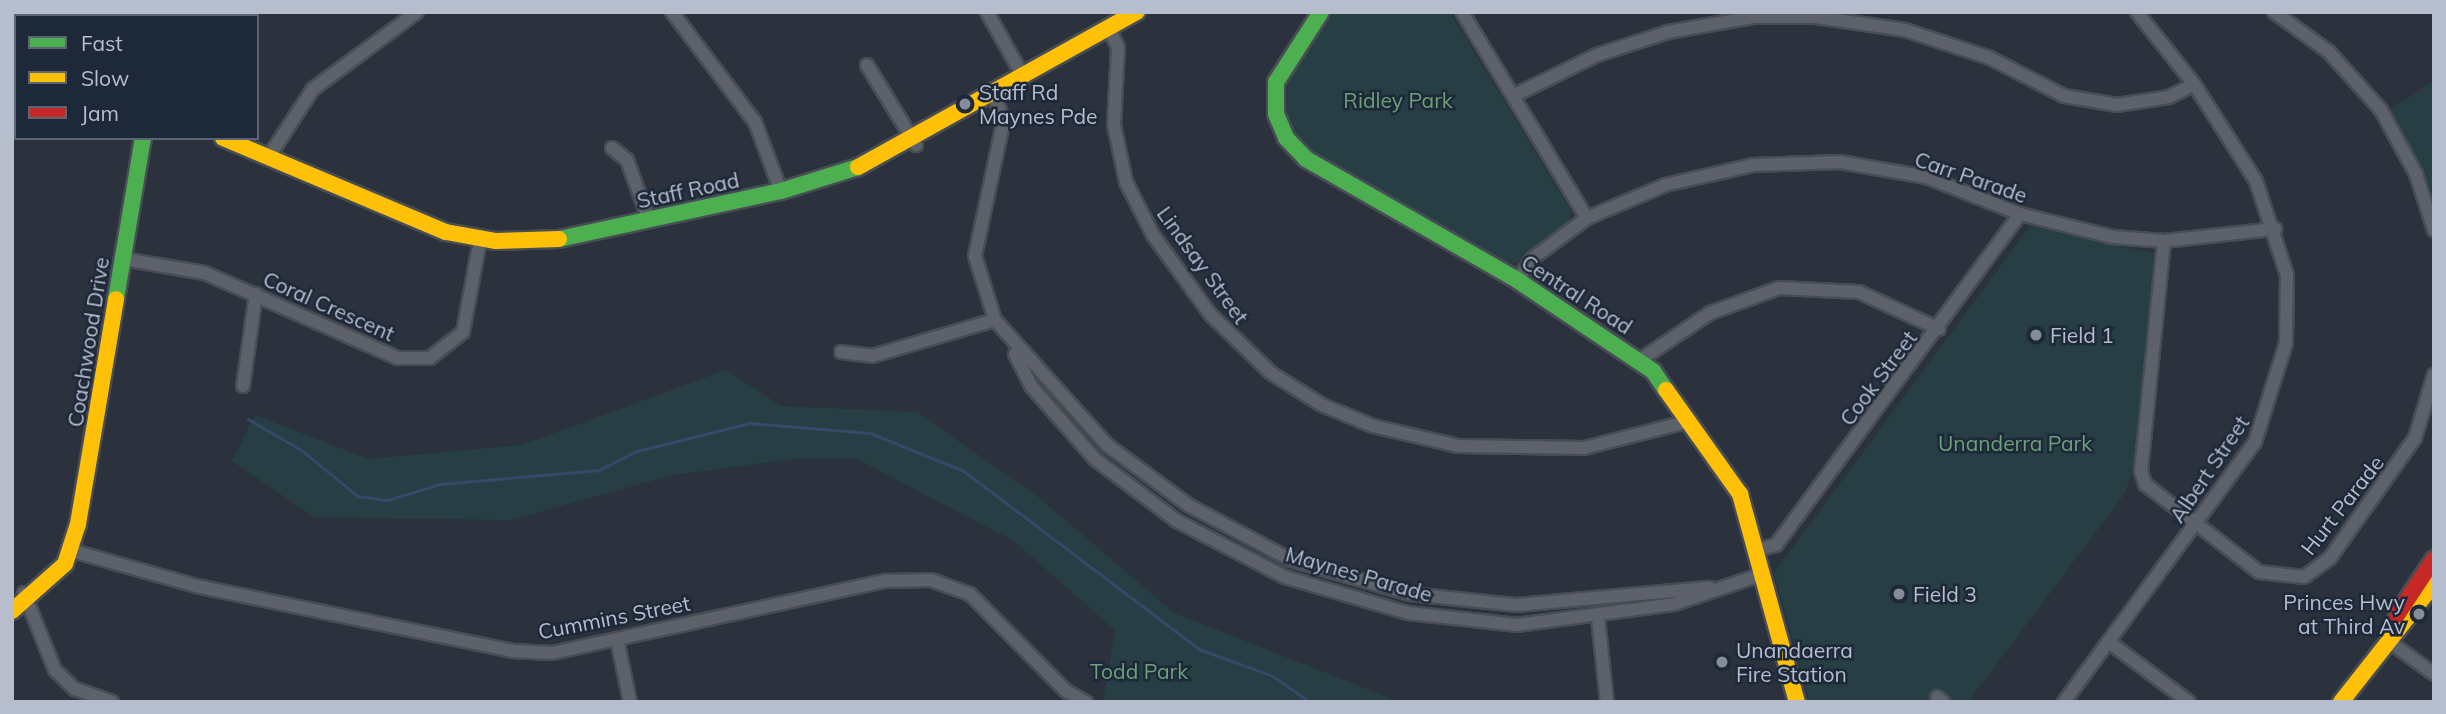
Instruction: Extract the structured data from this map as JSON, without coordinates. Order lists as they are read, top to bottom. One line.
{"streets":{"street":["Carr Parade","Staff Road","Lindsay Street","Central Road","Coral Crescent","Coachwood Drive","Cook Street","Albert Street","Hurt Parade","Maynes Parade","Cummins Street"]},"crossings":[["Carr Parade","Central Road"],["Carr Parade","Cook Street"],["Carr Parade","Albert Street"],["Carr Parade","Hurt Parade"],["Staff Road","Lindsay Street"],["Staff Road","Coral Crescent"],["Staff Road","Maynes Parade"],["Lindsay Street","Central Road"],["Central Road","Cook Street"],["Central Road","Maynes Parade"],["Coral Crescent","Coachwood Drive"],["Coachwood Drive","Cummins Street"],["Albert Street","Hurt Parade"]],"parks":["Ridley Park","Unanderra Park","Todd Park"],"places":["Staff Rd Maynes Pde","Field 1","Field 3","Princes Hwy at Third Av","Unandaerra Fire Station"],"legend":["Fast","Slow","Jam"]}
